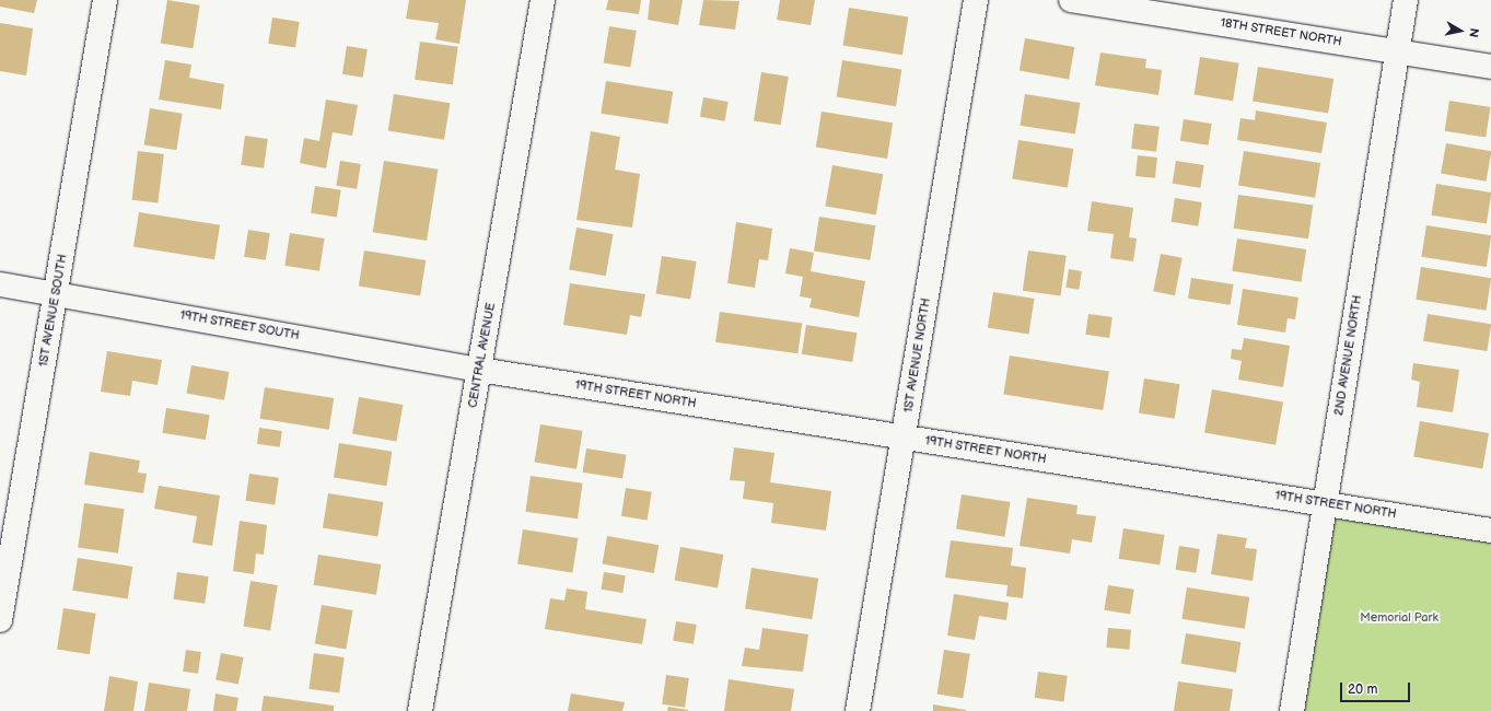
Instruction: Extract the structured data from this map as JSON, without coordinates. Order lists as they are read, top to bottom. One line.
{"streets":{"street":["18TH STREET NORTH","1ST AVENUE SOUTH","19TH STREET SOUTH","CENTRAL AVENUE","1ST AVENUE NORTH","2ND AVENUE NORTH","19TH STREET NORTH"]},"crossings":[["18TH STREET NORTH","2ND AVENUE NORTH"],["1ST AVENUE SOUTH","19TH STREET SOUTH"],["19TH STREET SOUTH","CENTRAL AVENUE"],["19TH STREET SOUTH","19TH STREET NORTH"],["CENTRAL AVENUE","19TH STREET NORTH"],["1ST AVENUE NORTH","19TH STREET NORTH"],["2ND AVENUE NORTH","19TH STREET NORTH"]],"parks":["Memorial Park"],"scale_bar":"20 m","north":"right"}
